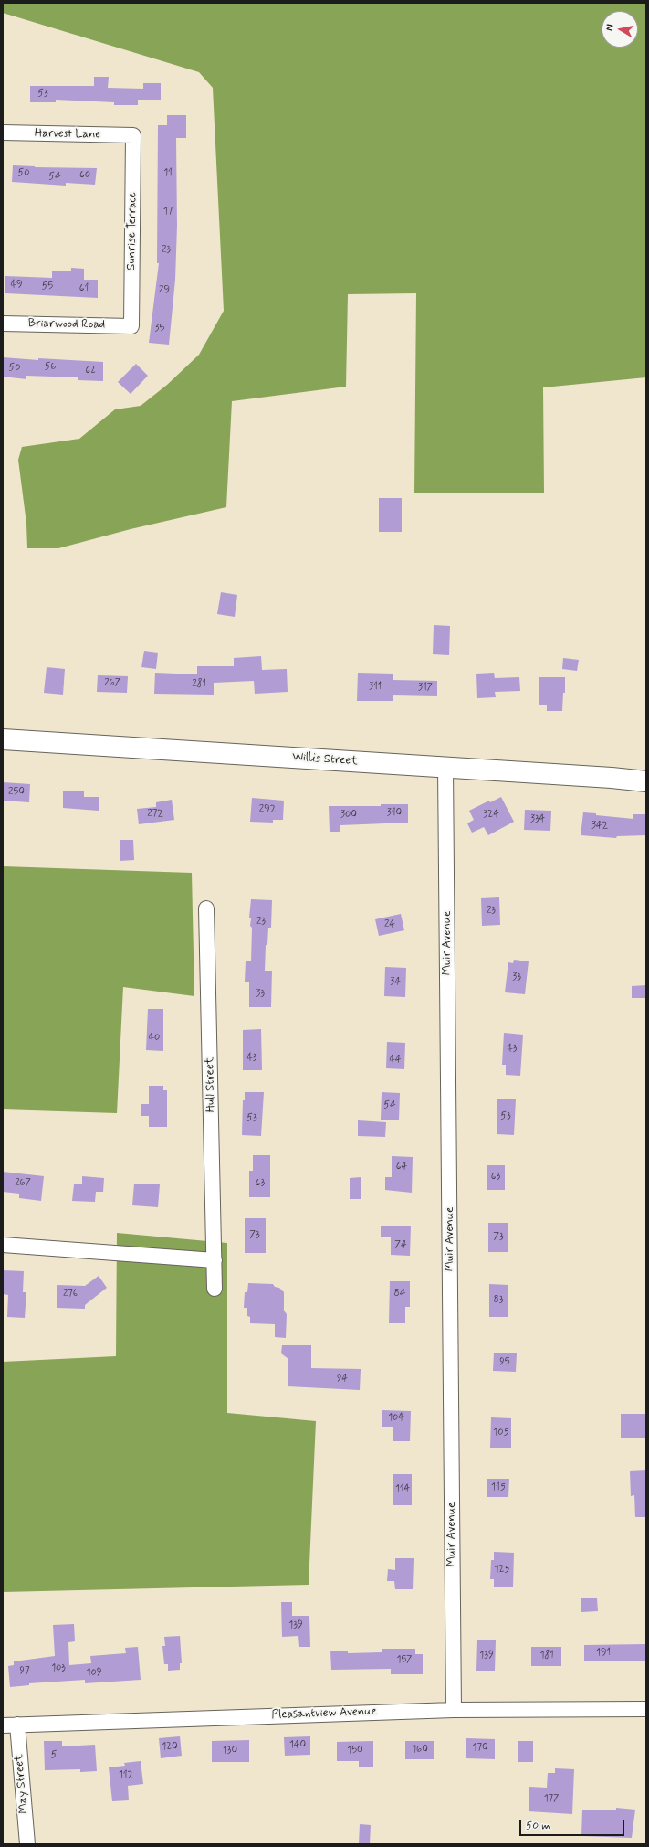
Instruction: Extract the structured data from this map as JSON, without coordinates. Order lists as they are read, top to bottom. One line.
{"streets":{"main road":["Willis Street"],"street":["Harvest Lane","Sunrise Terrace","Briarwood Road","Muir Avenue","Hull Street","Pleasantview Avenue","May Street"]},"crossings":[["Harvest Lane","Sunrise Terrace"],["Sunrise Terrace","Briarwood Road"],["Willis Street","Muir Avenue"],["Muir Avenue","Pleasantview Avenue"],["Pleasantview Avenue","May Street"]],"house_numbers":["53","50","11","60","54","17","23","49","55","61","29","35","56","50","62","267","281","311","317","250","292","310","272","300","324","334","342","23","23","24","33","34","33","40","43","43","44","54","53","53","64","63","267","63","73","73","74","276","84","83","95","94","104","105","115","114","125","139","191","139","181","157","103","97","109","140","120","170","160","130","150","5","112","177"],"scale_bar":"50 m","north":"left"}
